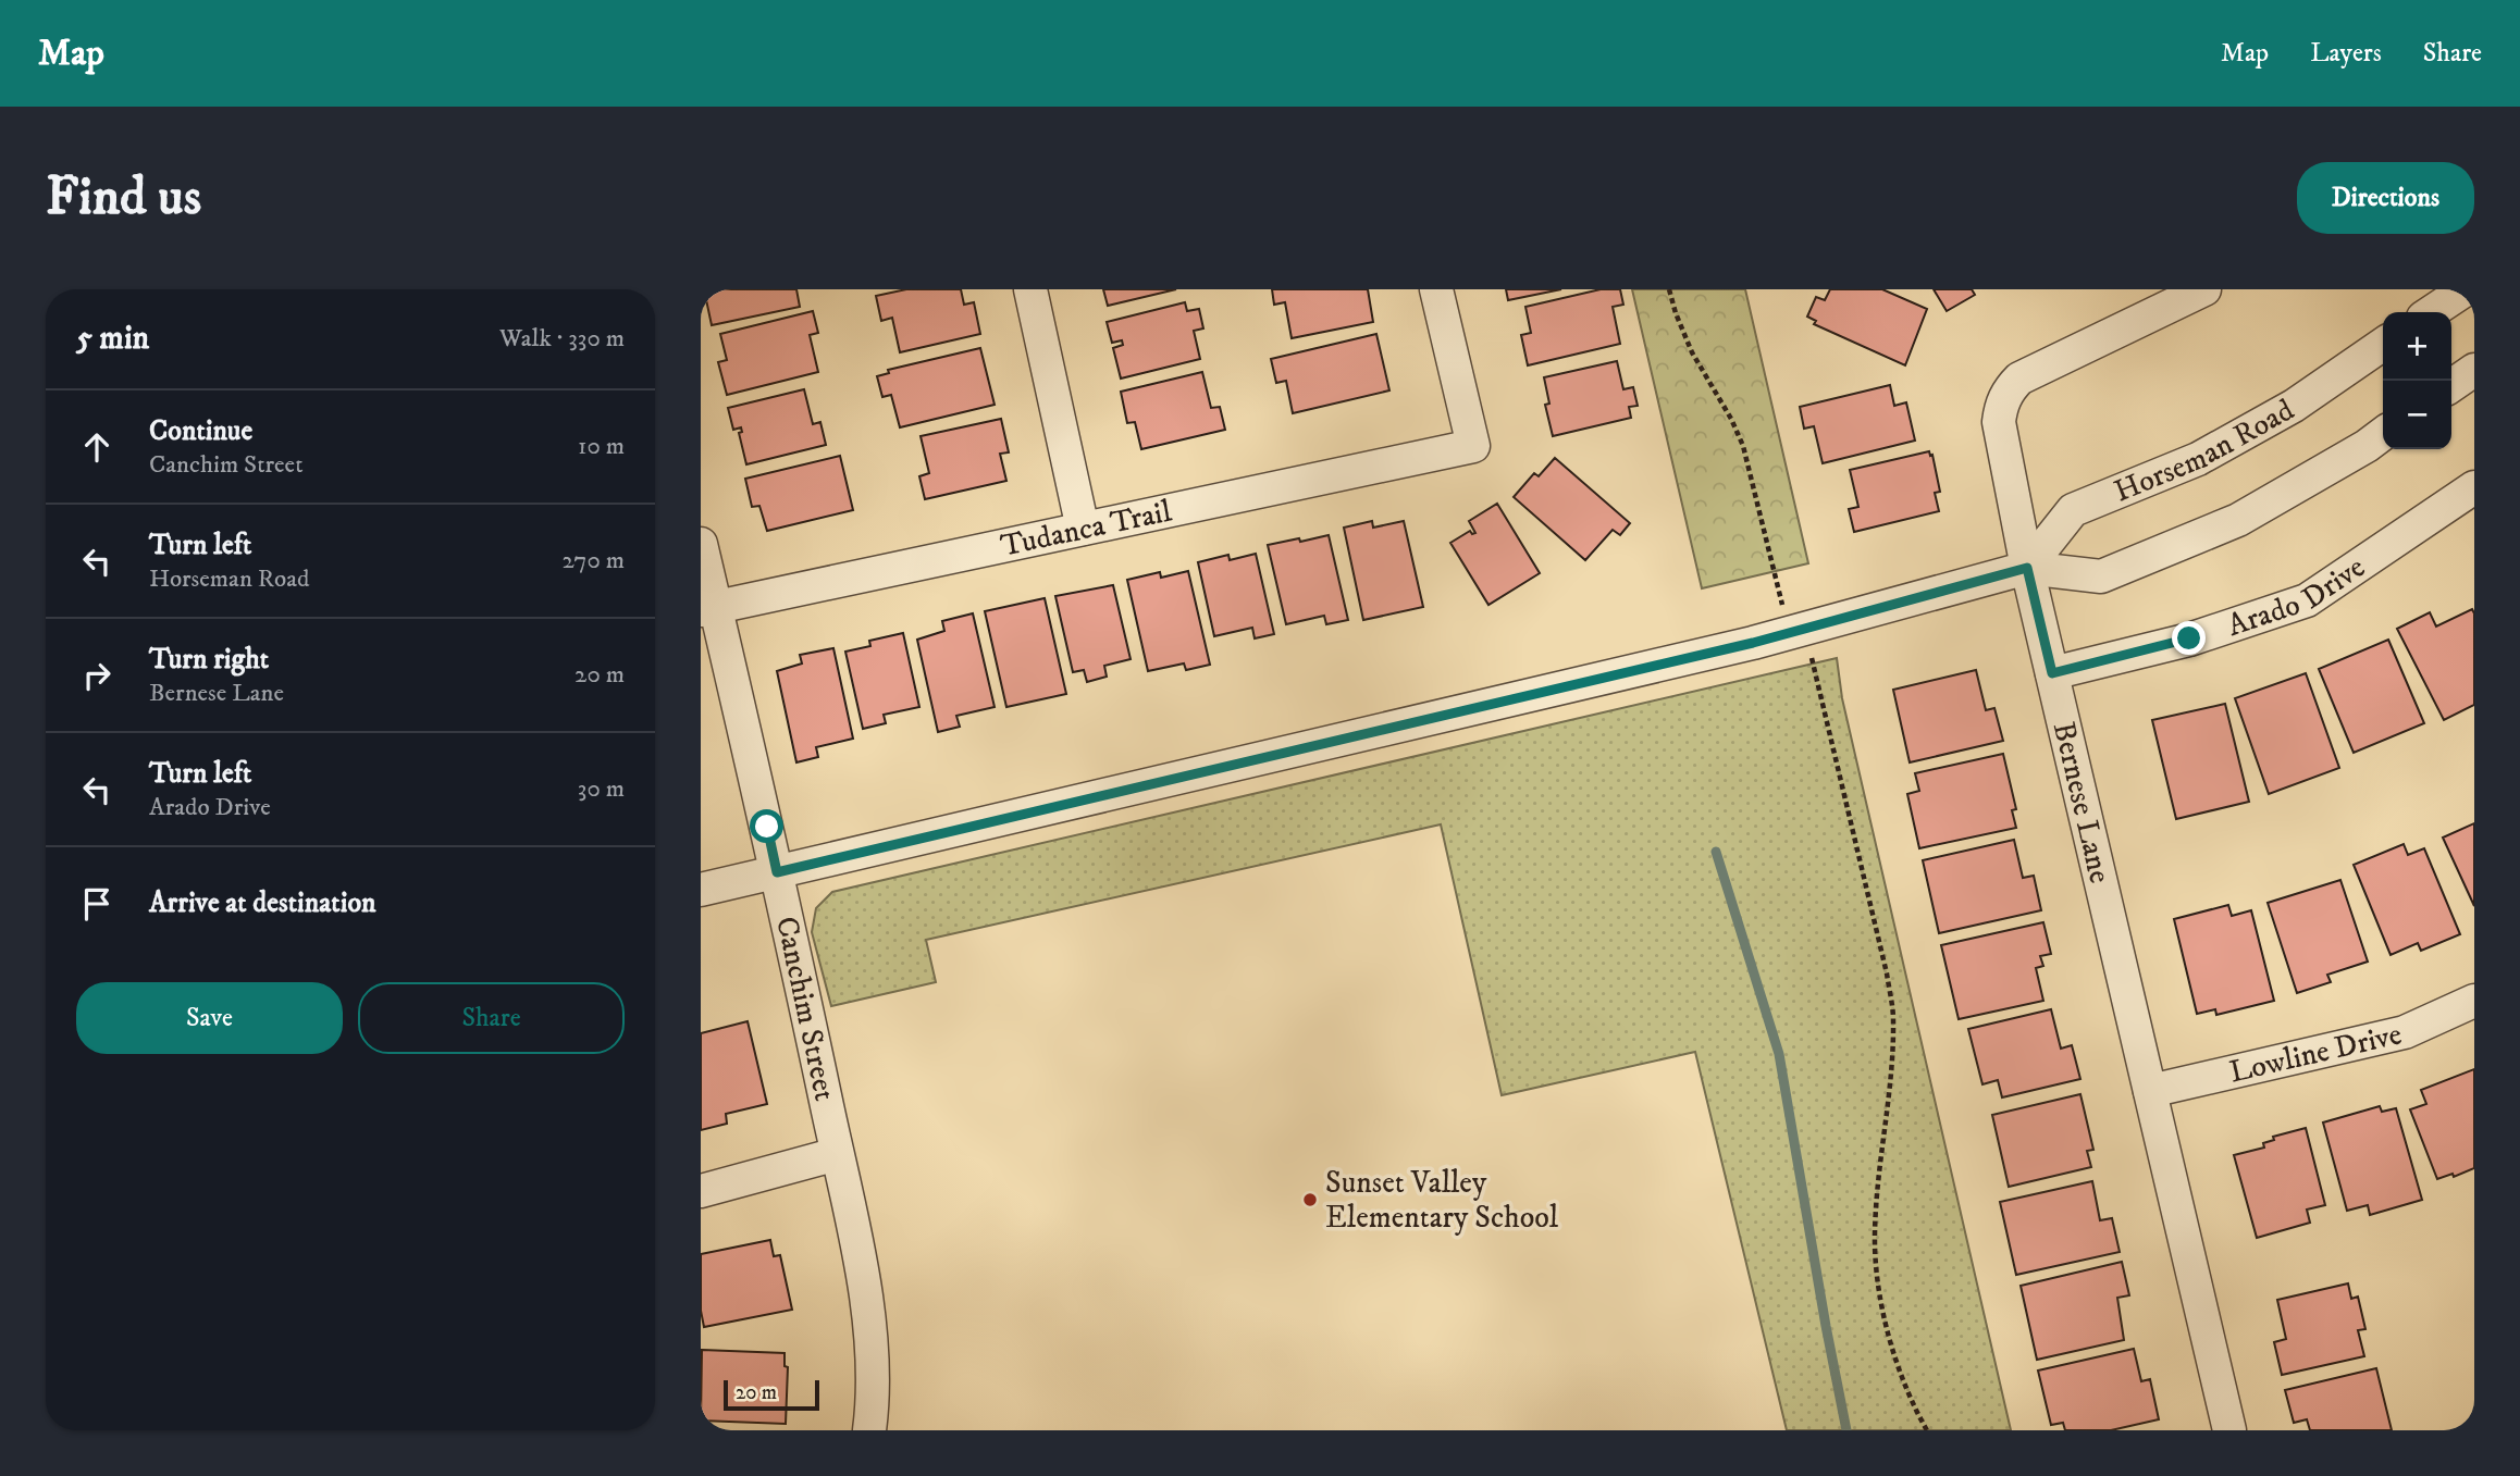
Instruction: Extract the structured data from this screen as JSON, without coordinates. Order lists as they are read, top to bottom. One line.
{"streets":{"street":["Horseman Road","Tudanca Trail","Arado Drive","Bernese Lane","Canchim Street","Lowline Drive"]},"crossings":[["Horseman Road","Bernese Lane"],["Tudanca Trail","Canchim Street"],["Arado Drive","Bernese Lane"],["Bernese Lane","Lowline Drive"]],"places":["Sunset Valley Elementary School"],"scale_bar":"20 m","page":{"header":"Map","nav":["Map","Layers","Share"],"buttons":["Directions",["Save","Share"]],"title":"Find us","heading":["5 min","Walk · 330 m"],"map_buttons":["+","−"],"list":[["Continue","Canchim Street","10 m"],["Turn left","Horseman Road","270 m"],["Turn right","Bernese Lane","20 m"],["Turn left","Arado Drive","30 m"],"Arrive at destination"],"scale":"20 m"}}
